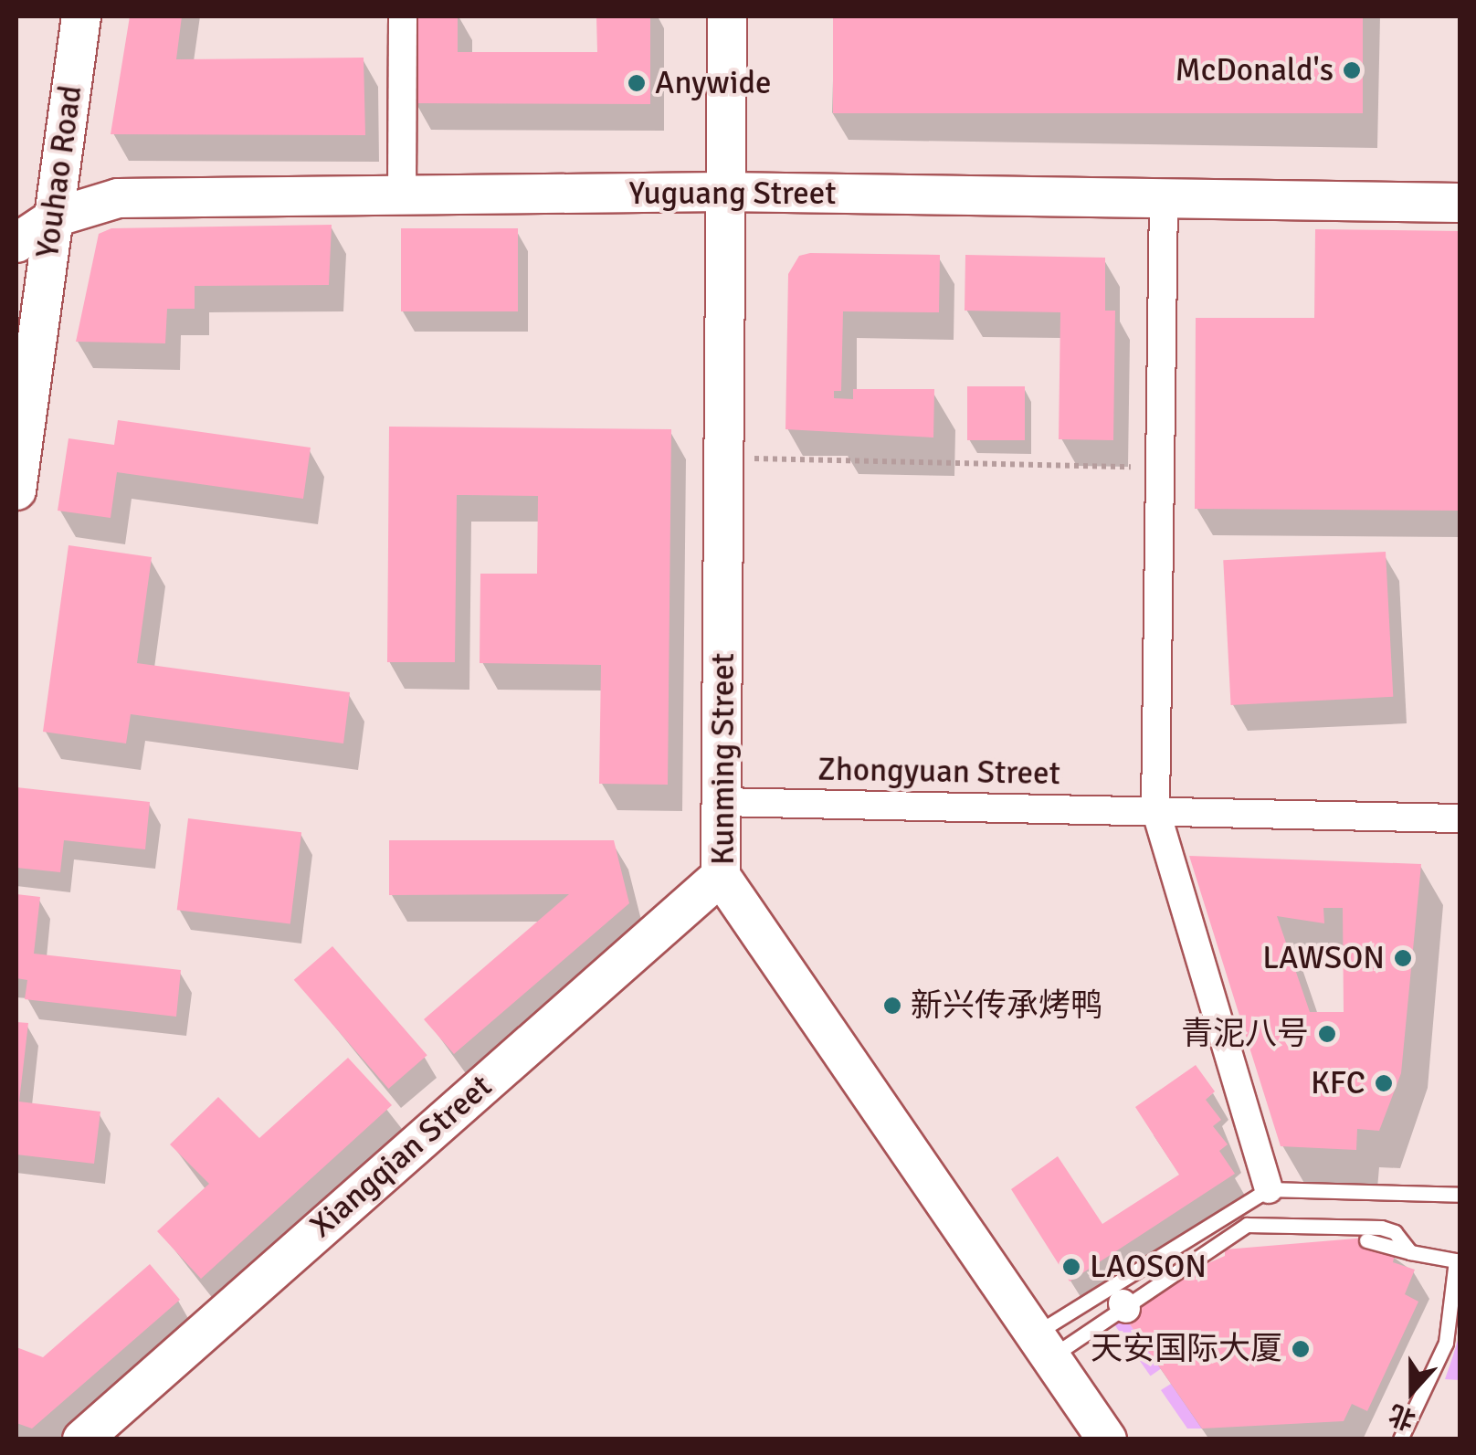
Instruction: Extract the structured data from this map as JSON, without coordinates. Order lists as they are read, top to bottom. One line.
{"streets":{"street":["Youhao Road","Yuguang Street","Kunming Street","Zhongyuan Street","Xiangqian Street"]},"crossings":[["Youhao Road","Yuguang Street"],["Yuguang Street","Kunming Street"],["Kunming Street","Zhongyuan Street"],["Kunming Street","Xiangqian Street"]],"places":["McDonald's","Anywide","LAWSON","新兴传承烤鸭","青泥八号","KFC","LAOSON","天安国际大厦"],"north":"bottom"}
